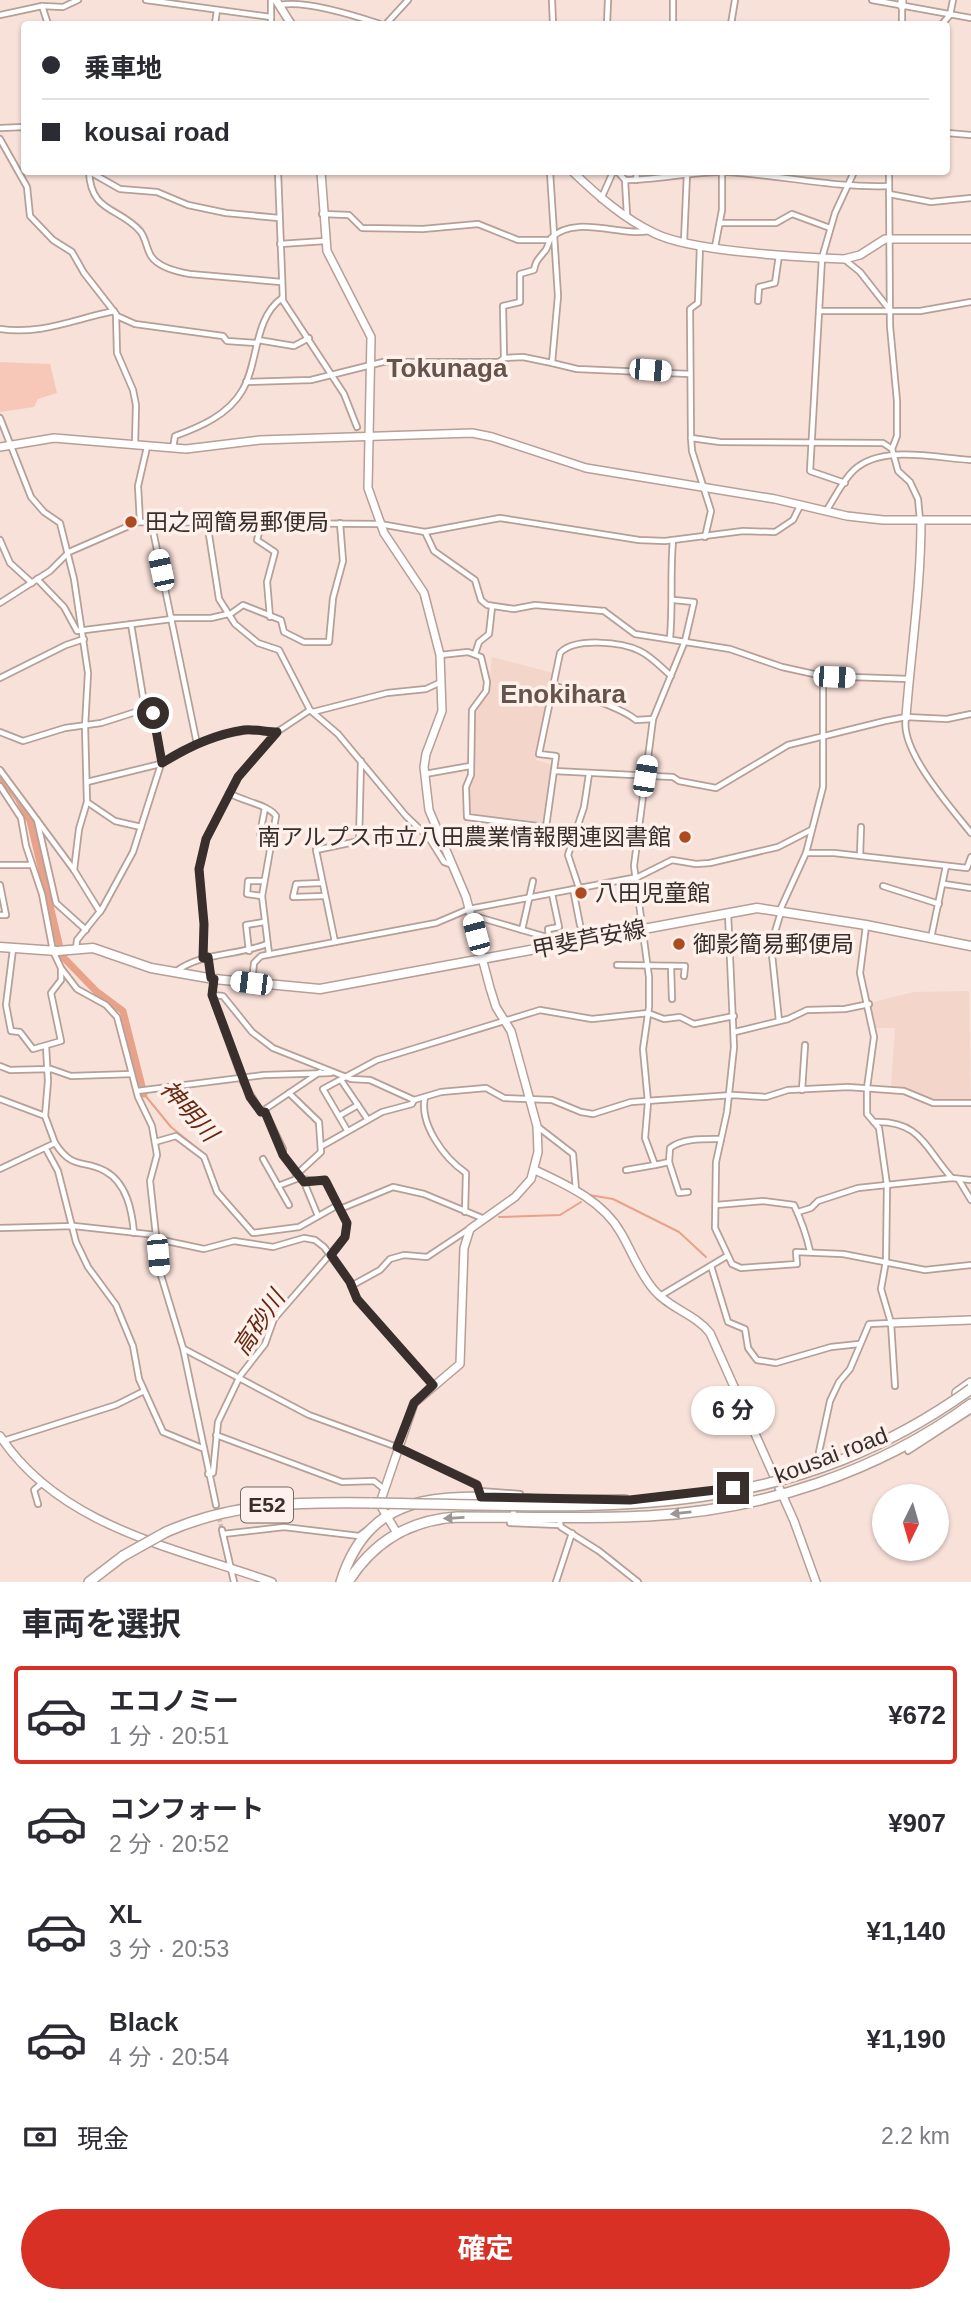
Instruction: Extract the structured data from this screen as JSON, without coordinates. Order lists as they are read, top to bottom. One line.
{"streets":{"highway":["kousai road","E52"],"main road":["甲斐芦安線"]},"districts":["Tokunaga","Enokihara"],"water":["神明川","高砂川"],"places":["田之岡簡易郵便局","南アルプス市立八田農業情報関連図書館","八田児童館","御影簡易郵便局"],"north":"bottom","page":{"banner":["乗車地","kousai road"],"bubble":"6 分","heading":"車両を選択","list":[{"name":"エコノミー","note":"1 分 · 20:51","value":"¥672"},{"name":"コンフォート","note":"2 分 · 20:52","value":"¥907"},{"name":"XL","note":"3 分 · 20:53","value":"¥1,140"},{"name":"Black","note":"4 分 · 20:54","value":"¥1,190"}],"pay":["現金","2.2 km"],"buttons":"確定"}}
